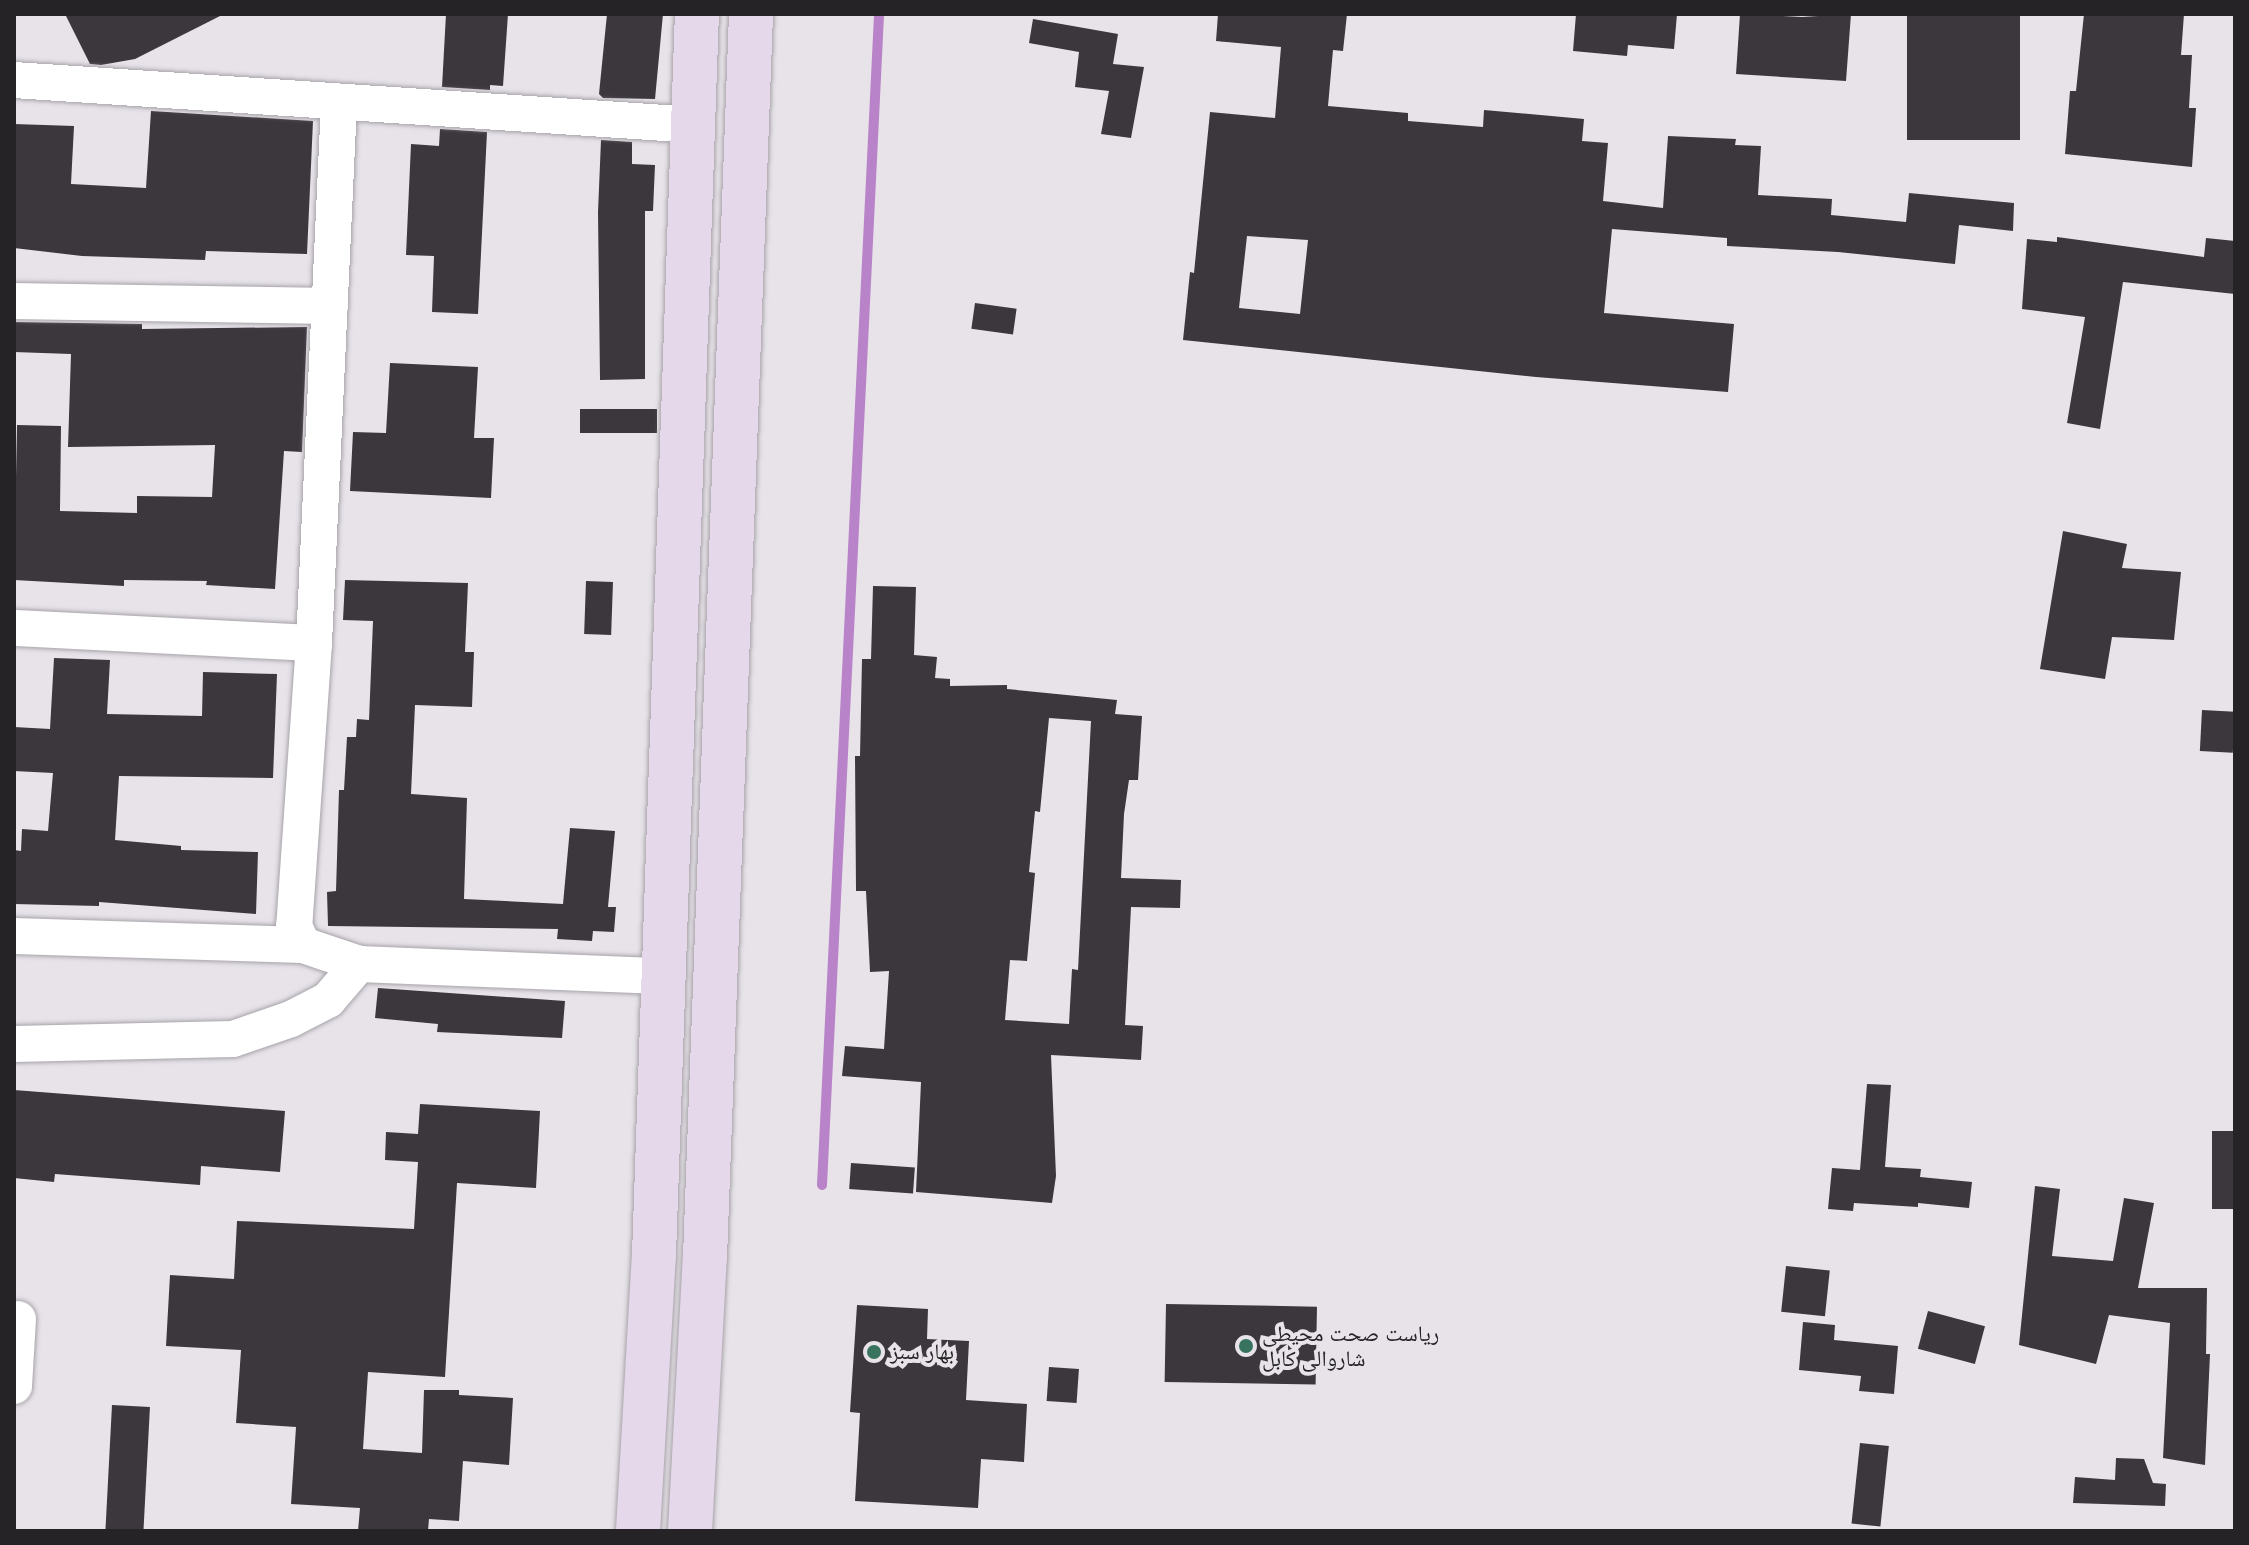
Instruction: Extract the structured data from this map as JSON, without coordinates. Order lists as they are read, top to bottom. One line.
{"places":["ریاست صحت محیطی شاروالی کابل","بهار سبز"]}
